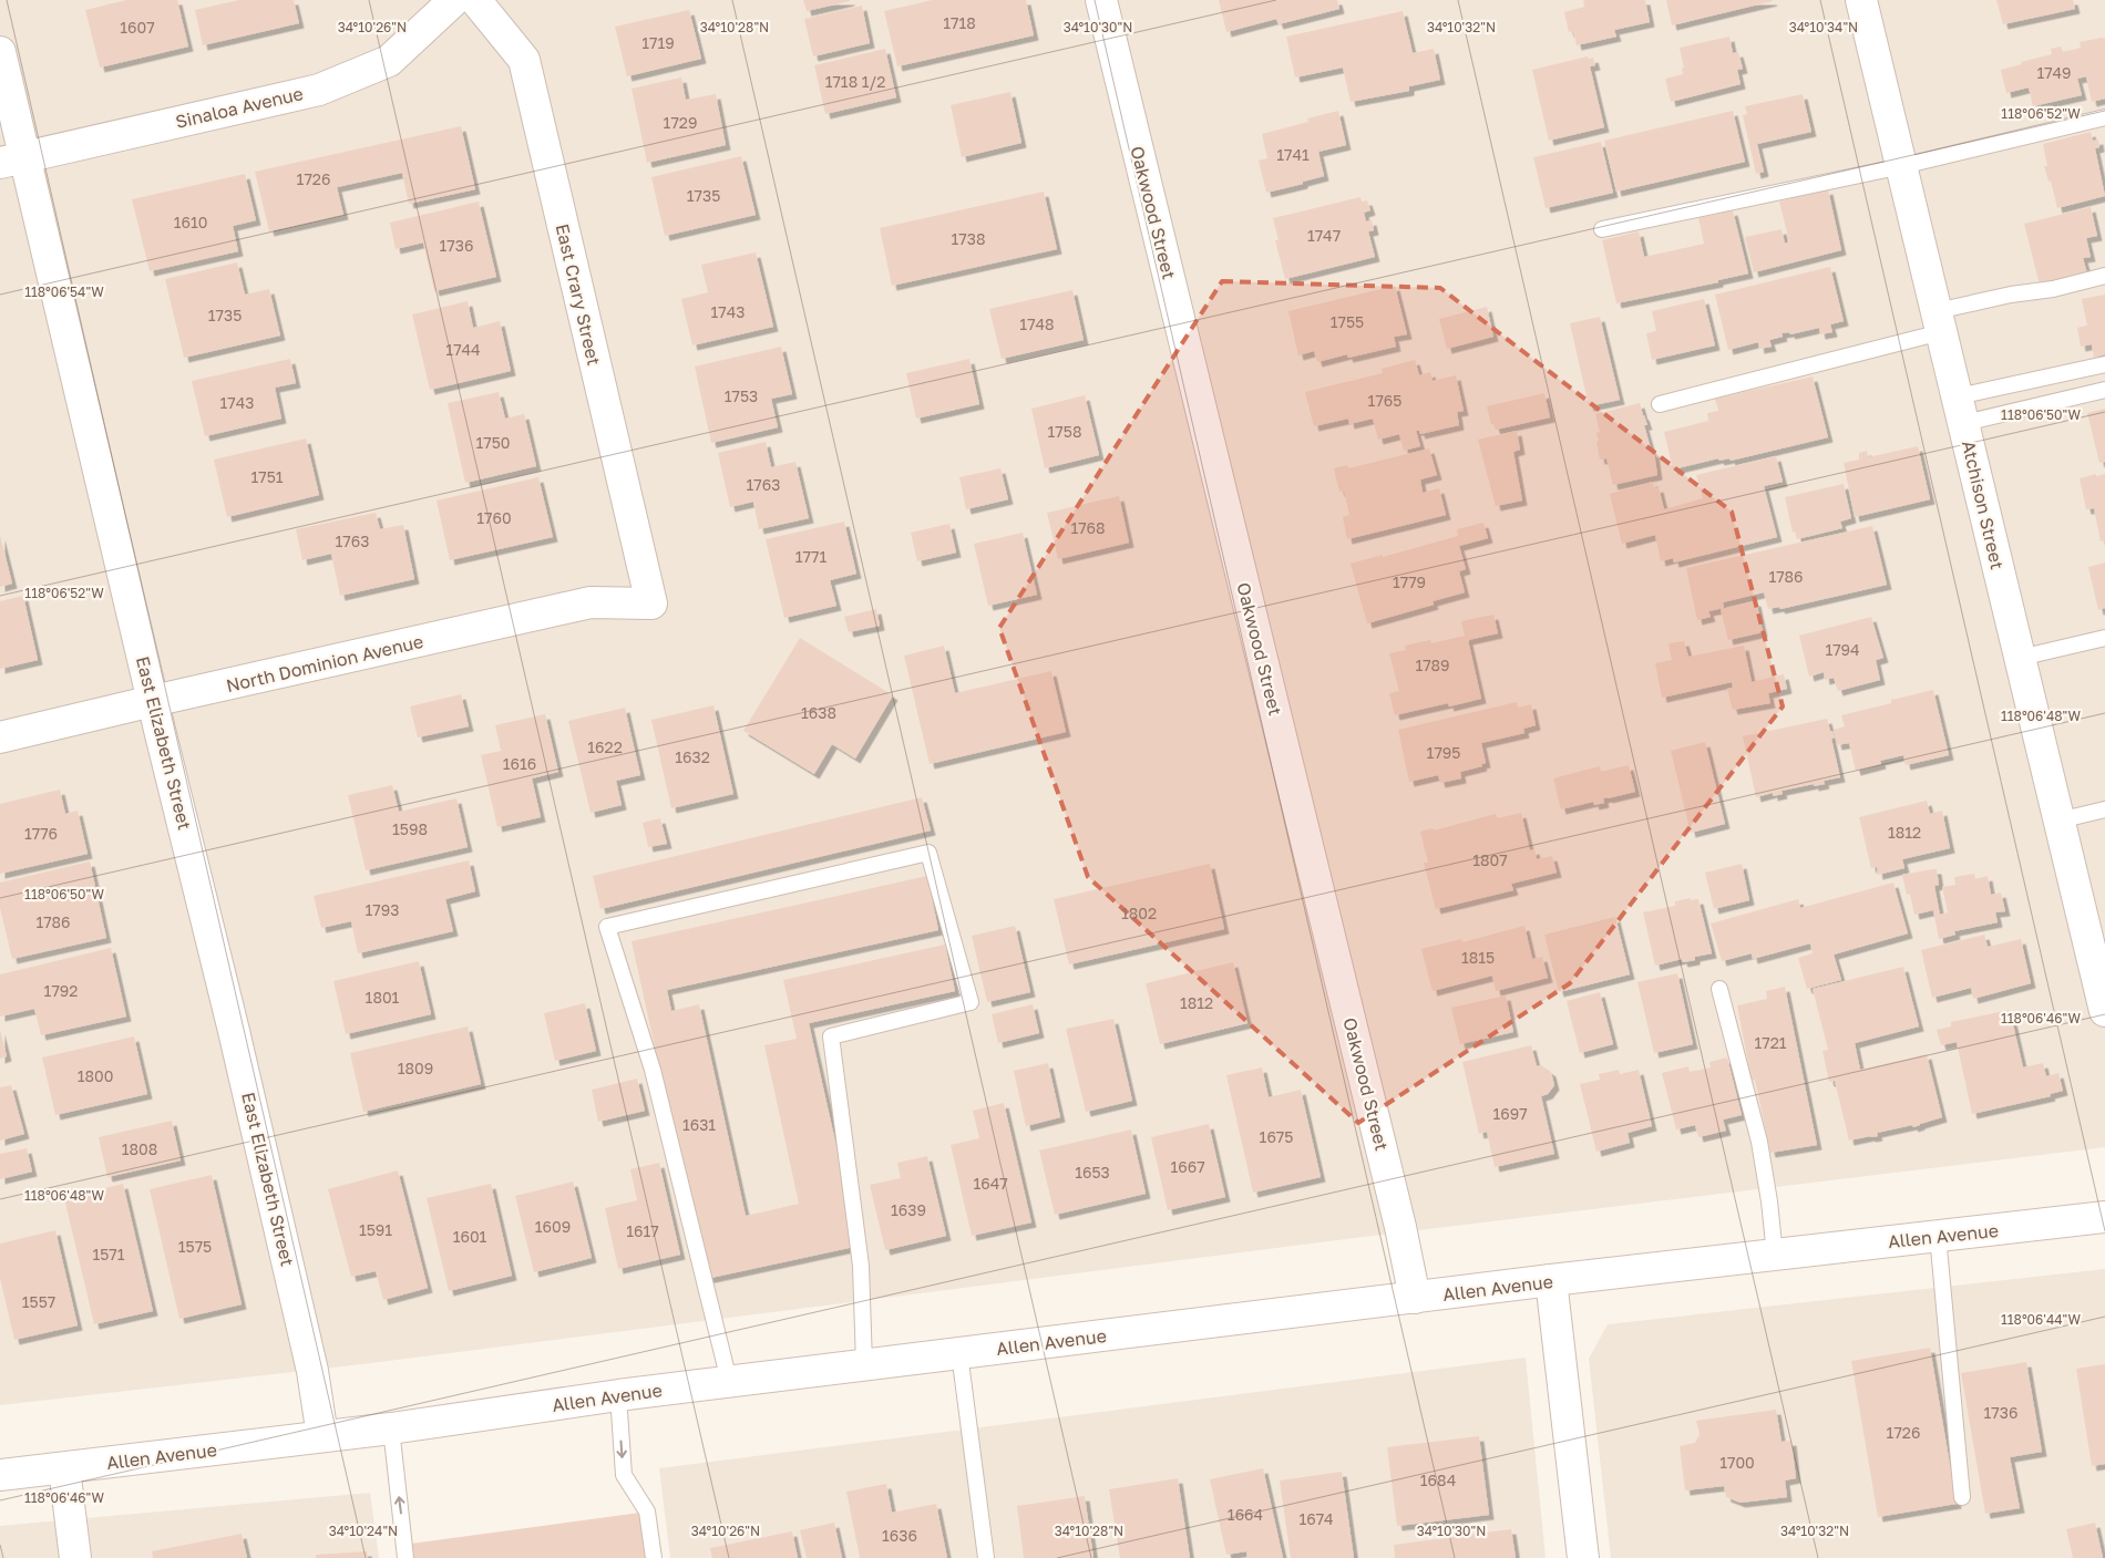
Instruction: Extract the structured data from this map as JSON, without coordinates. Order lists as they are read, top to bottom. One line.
{"streets":{"street":["Sinaloa Avenue","Oakwood Street","East Crary Street","Atchison Street","North Dominion Avenue","East Elizabeth Street","Allen Avenue"]},"crossings":[["Sinaloa Avenue","East Elizabeth Street"],["Oakwood Street","Allen Avenue"],["East Crary Street","North Dominion Avenue"],["North Dominion Avenue","East Elizabeth Street"],["East Elizabeth Street","Allen Avenue"]],"house_numbers":["1718","1607","1719","1749","1718 1/2","1729","1741","1726","1735","1610","1747","1738","1736","1743","1735","1755","1748","1744","1753","1765","1743","1758","1750","1751","1763","1760","1768","1763","1771","1786","1779","1794","1789","1638","1622","1795","1632","1616","1598","1812","1776","1807","1793","1802","1786","1815","1792","1801","1812","1721","1809","1800","1697","1631","1675","1808","1667","1653","1647","1639","1609","1591","1617","1601","1575","1571","1557","1736","1726","1700","1684","1664","1674","1636"],"coordinates":["34°10'26\"N","34°10'28\"N","34°10'30\"N","34°10'32\"N","34°10'34\"N","118°06'52\"W","118°06'54\"W","118°06'50\"W","118°06'48\"W","118°06'46\"W","118°06'44\"W","34°10'24\"N"]}
